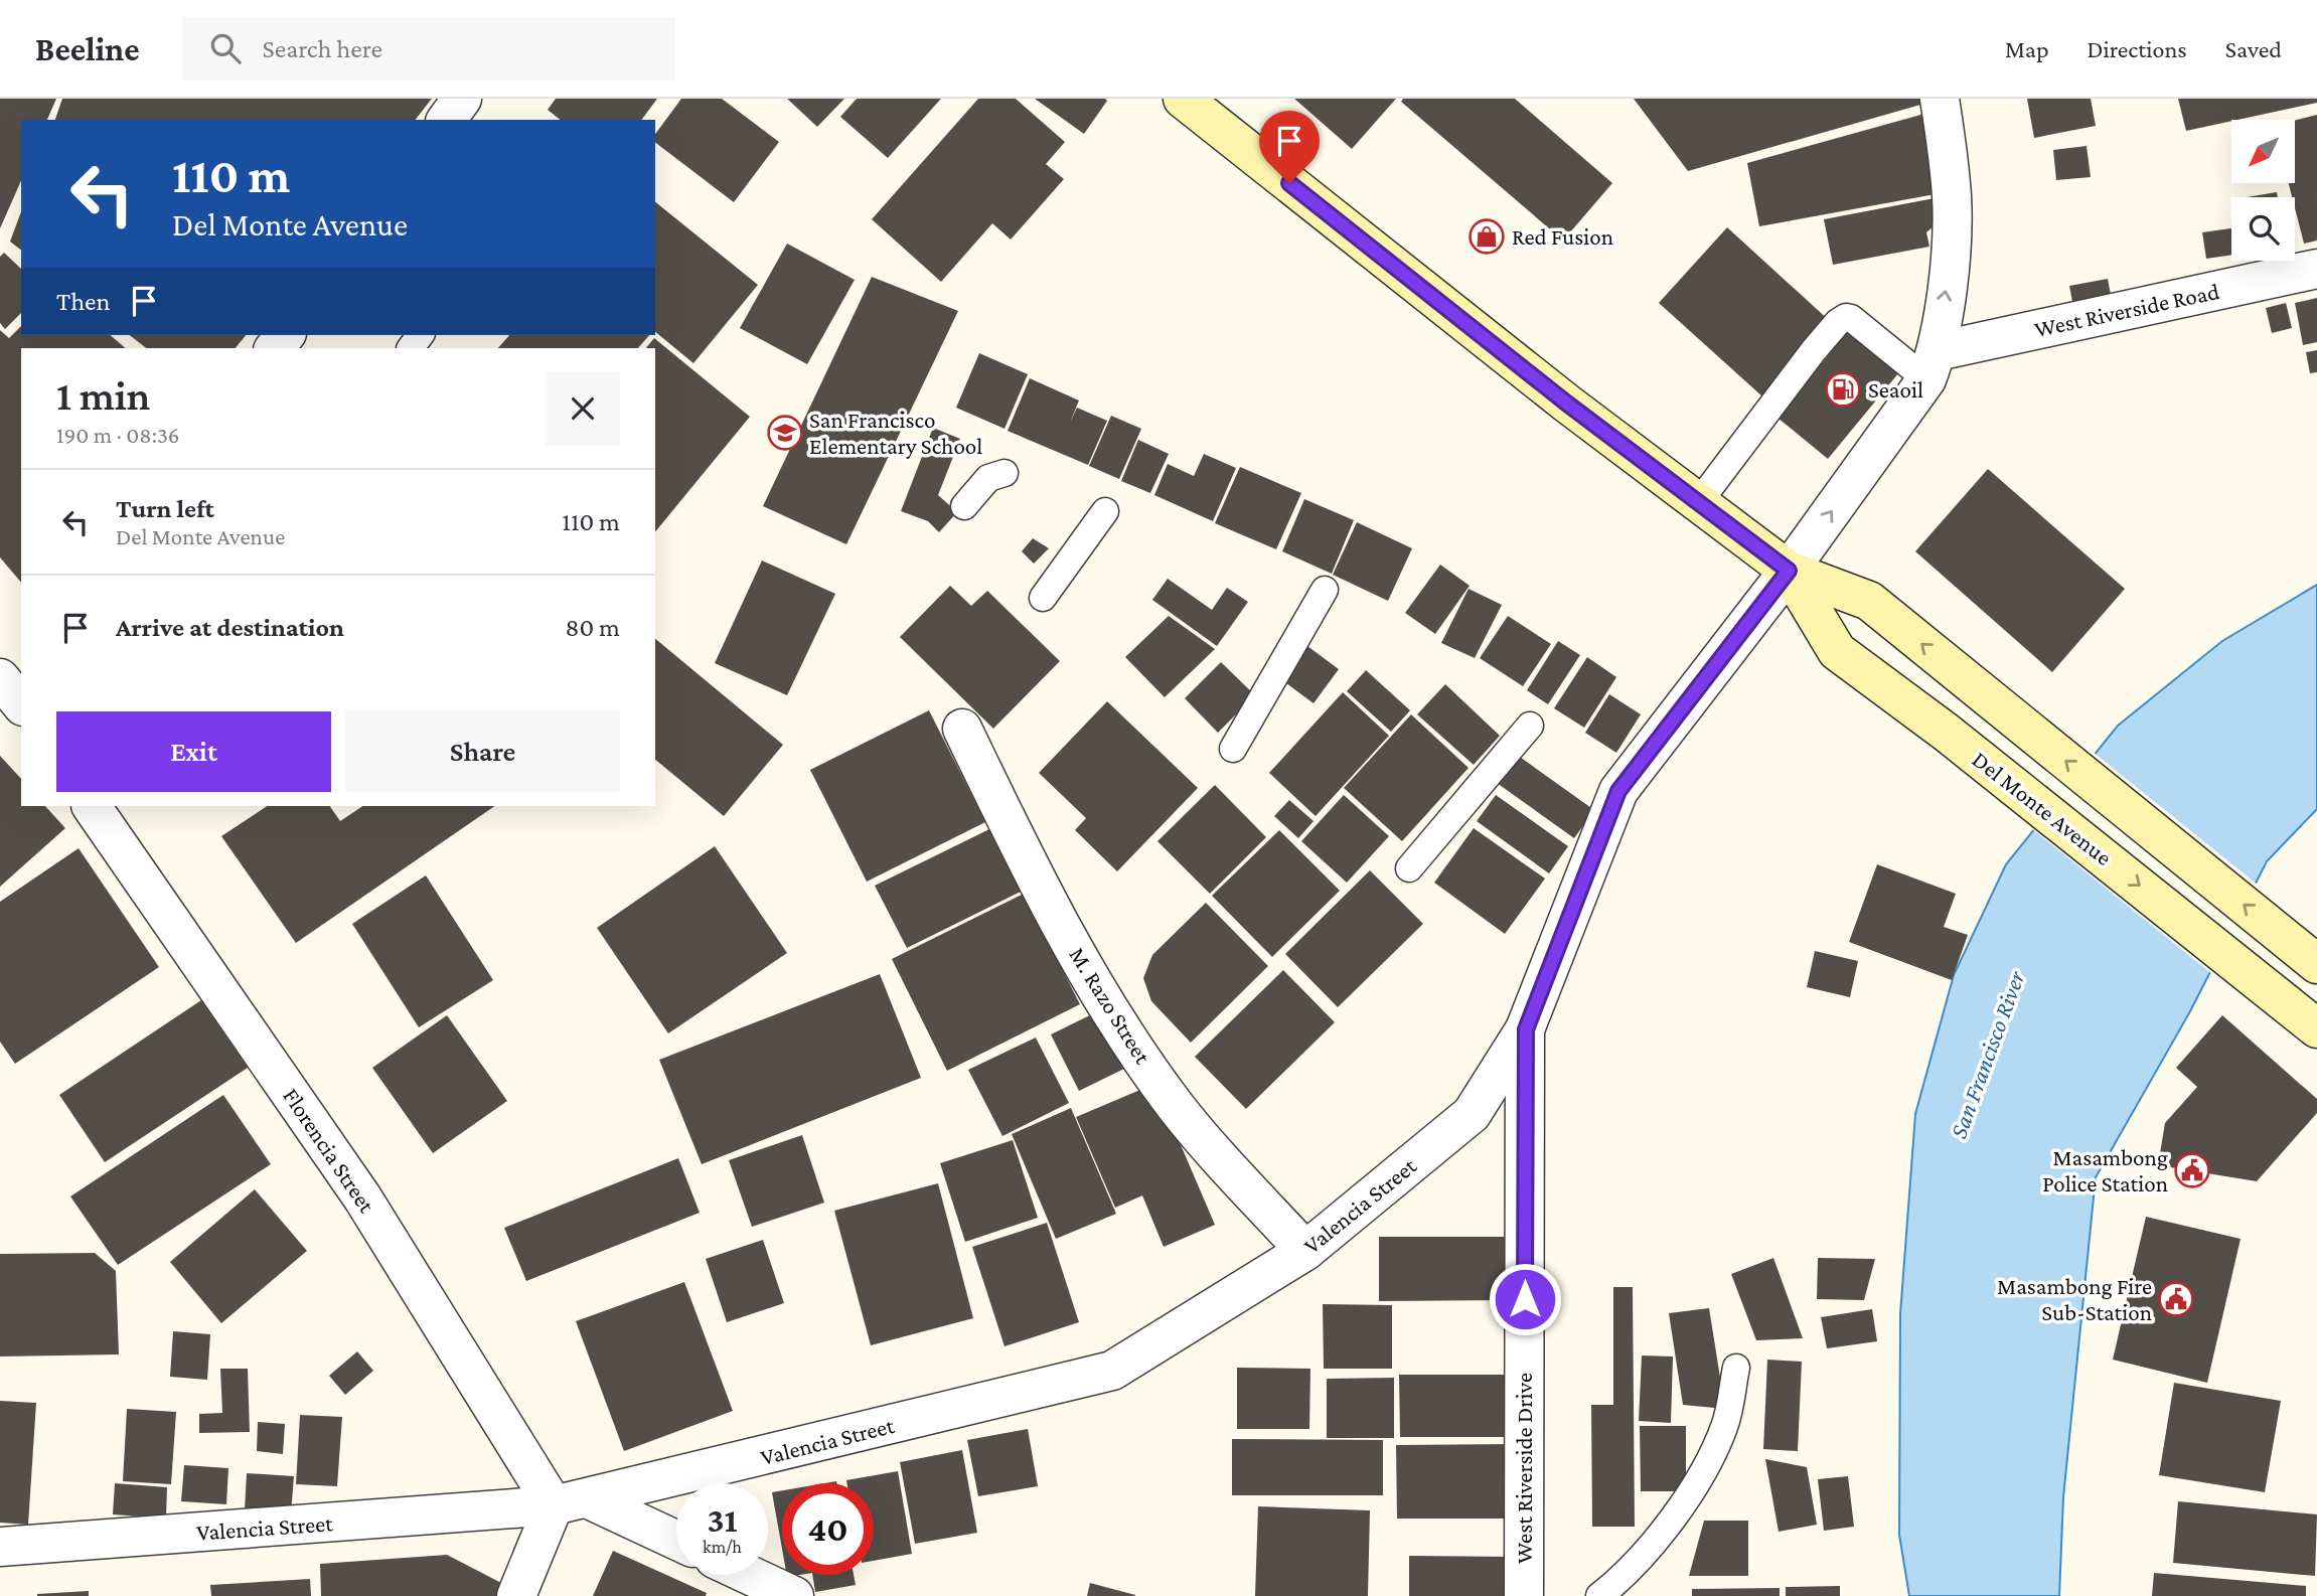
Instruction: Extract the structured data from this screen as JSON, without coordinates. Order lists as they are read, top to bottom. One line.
{"streets":{"main road":["Del Monte Avenue"],"street":["West Riverside Road","M. Razo Street","Florencia Street","Valencia Street","West Riverside Drive"]},"crossings":[["West Riverside Road","West Riverside Drive"],["Del Monte Avenue","West Riverside Drive"],["M. Razo Street","Valencia Street"],["Florencia Street","Valencia Street"],["Valencia Street","West Riverside Drive"]],"water":["San Francisco River"],"places":{"shop":["Red Fusion"],"fuel station":["Seaoil"],"school or university":["San Francisco Elementary School"],"public building":["Masambong Police Station","Masambong Fire Sub-Station"]},"north":"bottom left","page":{"header":"Beeline","search":"Search here","nav":["Map","Directions","Saved"],"turn":["110 m","Del Monte Avenue"],"then":"Then","heading":["1 min","190 m · 08:36"],"list":[{"name":"Turn left","note":"Del Monte Avenue","value":"110 m"},{"name":"Arrive at destination","value":"80 m"}],"buttons":["Exit","Share"],"speed":"31 km/h","limit":"40"}}
